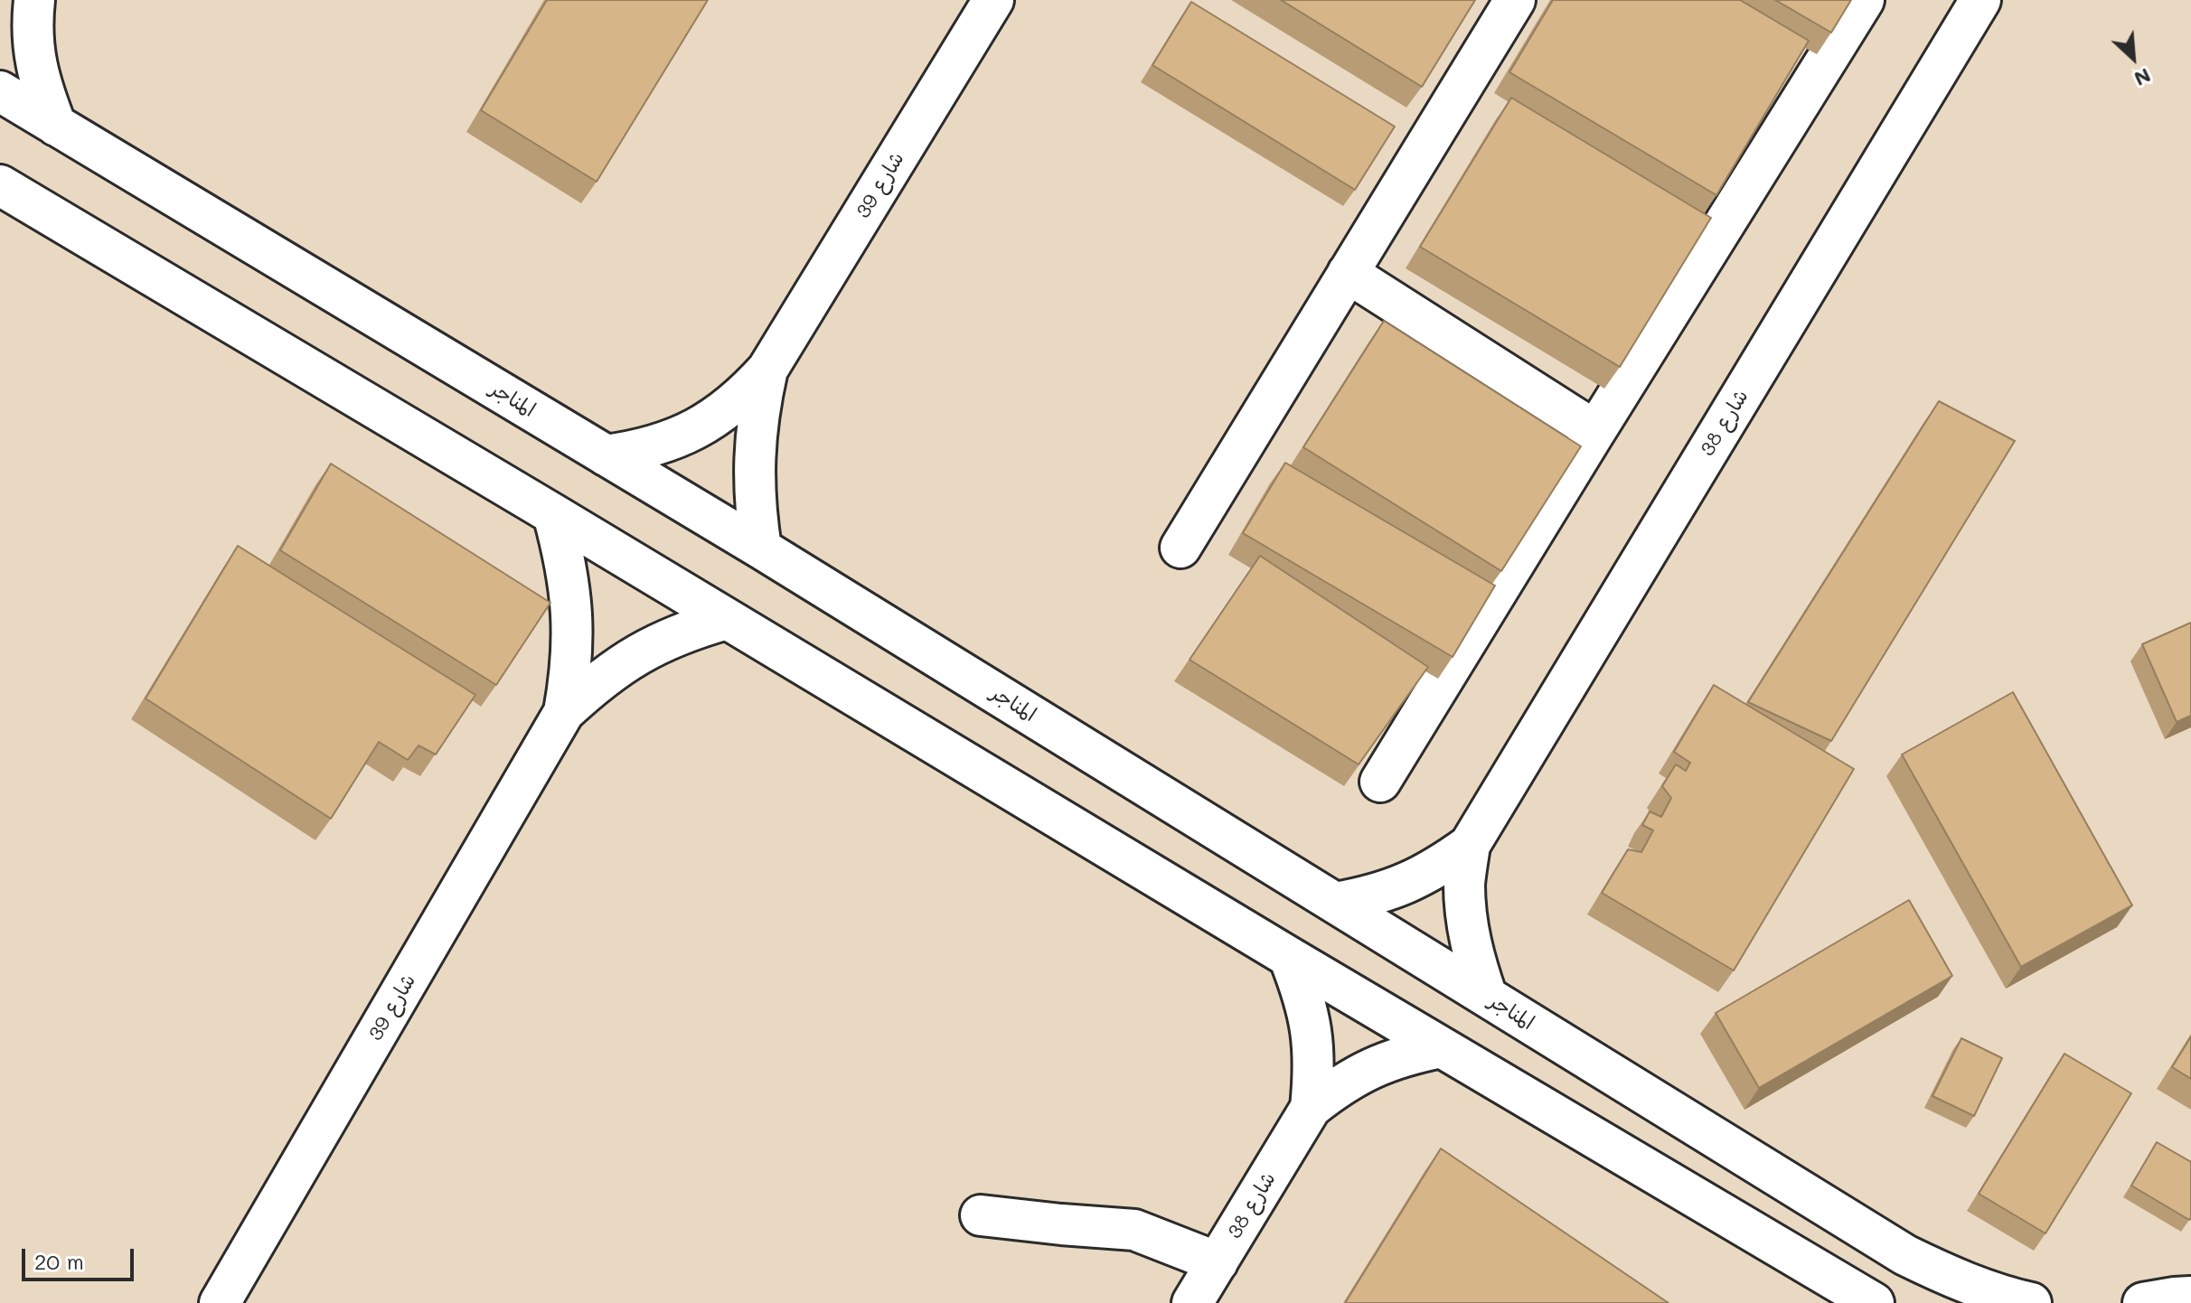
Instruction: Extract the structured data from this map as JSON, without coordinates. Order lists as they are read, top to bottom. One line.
{"streets":{"street":["شارع 39","المناجر","شارع 38"]},"crossings":[["شارع 39","المناجر"],["المناجر","شارع 38"]],"scale_bar":"20 m","north":"bottom right"}
